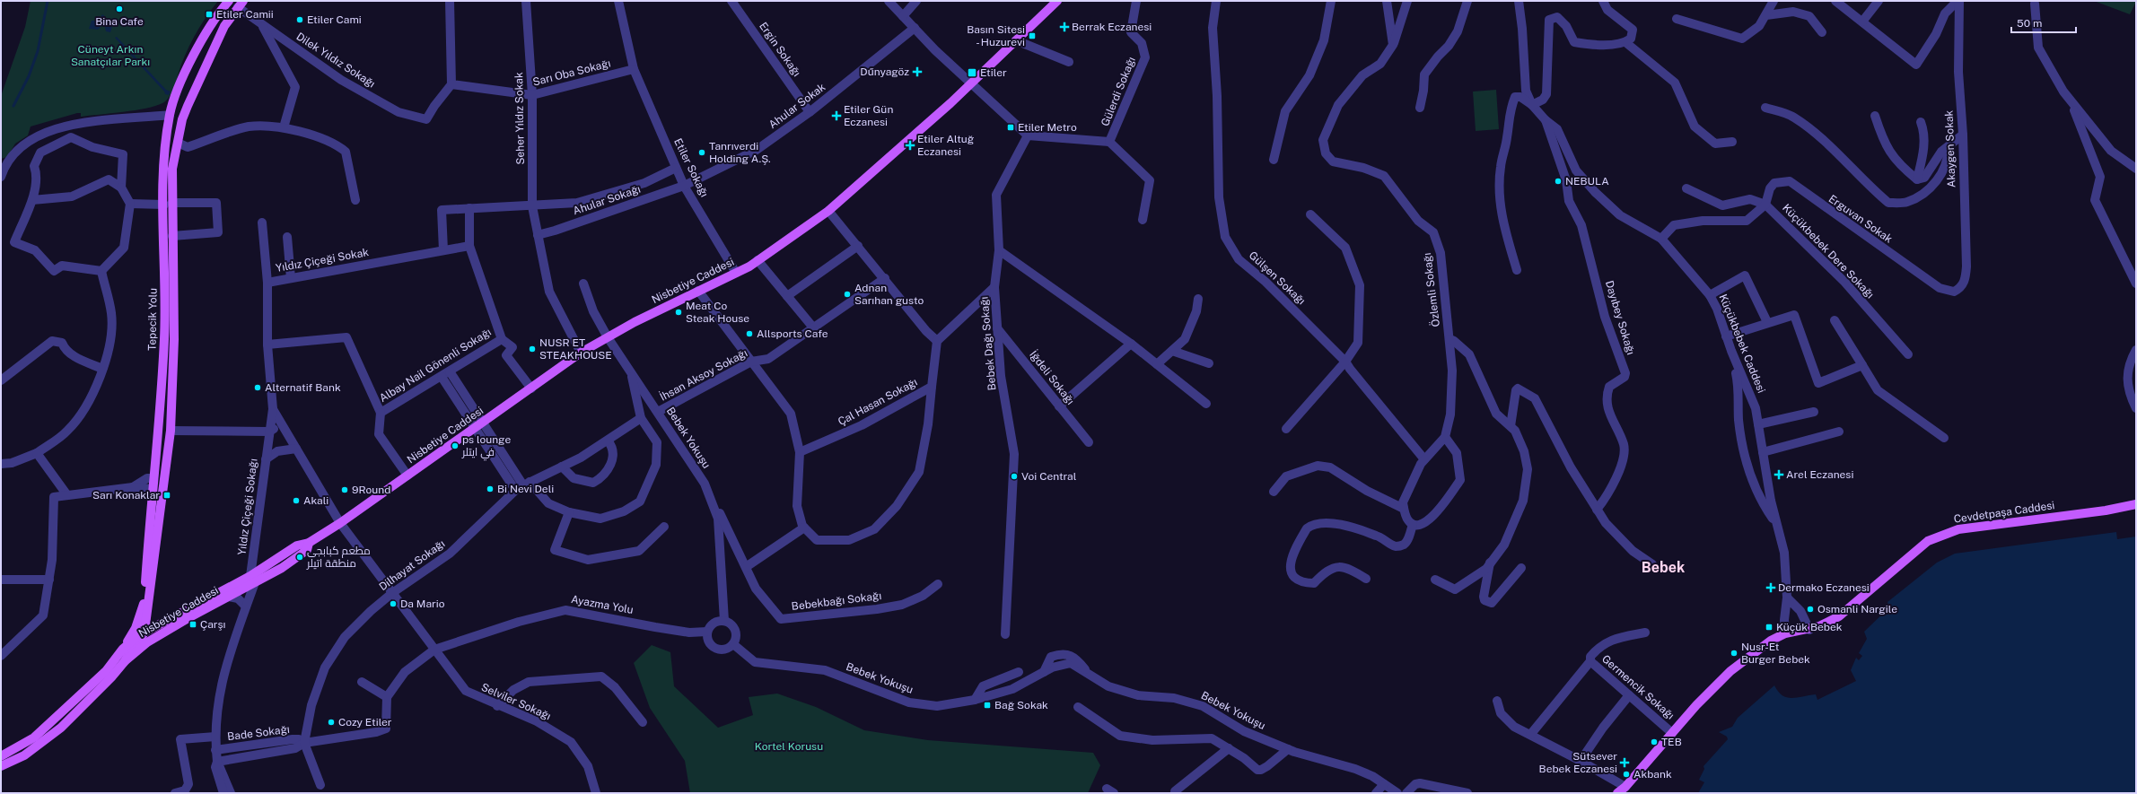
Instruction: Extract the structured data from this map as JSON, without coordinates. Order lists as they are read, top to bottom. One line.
{"streets":{"main road":["Nisbetiye Caddesi","Tepecik Yolu","Cevdetpaşa Caddesi"],"street":["Ergin Sokağı","Dilek Yıldız Sokağı","Sarı Oba Sokağı","Gülerdi Sokağı","Ahular Sokak","Seher Yıldız Sokak","Akaygen Sokak","Etiler Sokağı","Ahular Sokağı","Erguvan Sokak","Küçükbebek Dere Sokağı","Yıldız Çiçeği Sokak","Gülşen Sokağı","Özlemli Sokağı","Dayıbey Sokağı","Bebek Dağı Sokağı","Küçükbebek Caddesi","Albay Nail Gönenli Sokağı","İhsan Aksoy Sokağı","İğdeli Sokağı","Çal Hasan Sokağı","Bebek Yokuşu","Yıldız Çiçeği Sokağı","Dilhayat Sokağı","Bebekbağı Sokağı","Ayazma Yolu","Germencik Sokağı","Selviler Sokağı","Bade Sokağı"]},"crossings":[["Ergin Sokağı","Ahular Sokak"],["Dilek Yıldız Sokağı","Sarı Oba Sokağı"],["Dilek Yıldız Sokağı","Tepecik Yolu"],["Sarı Oba Sokağı","Seher Yıldız Sokak"],["Sarı Oba Sokağı","Etiler Sokağı"],["Ahular Sokak","Etiler Sokağı"],["Ahular Sokak","Ahular Sokağı"],["Seher Yıldız Sokak","Ahular Sokağı"],["Seher Yıldız Sokak","Nisbetiye Caddesi"],["Akaygen Sokak","Erguvan Sokak"],["Etiler Sokağı","Ahular Sokağı"],["Etiler Sokağı","Nisbetiye Caddesi"],["Ahular Sokağı","Yıldız Çiçeği Sokak"],["Erguvan Sokak","Küçükbebek Dere Sokağı"],["Küçükbebek Dere Sokağı","Küçükbebek Caddesi"],["Yıldız Çiçeği Sokak","Albay Nail Gönenli Sokağı"],["Yıldız Çiçeği Sokak","Yıldız Çiçeği Sokağı"],["Yıldız Çiçeği Sokak","Selviler Sokağı"],["Nisbetiye Caddesi","Tepecik Yolu"],["Nisbetiye Caddesi","Bebek Yokuşu"],["Nisbetiye Caddesi","Yıldız Çiçeği Sokağı"],["Nisbetiye Caddesi","Selviler Sokağı"],["Dayıbey Sokağı","Küçükbebek Caddesi"],["Bebek Dağı Sokağı","İğdeli Sokağı"],["Küçükbebek Caddesi","Cevdetpaşa Caddesi"],["İhsan Aksoy Sokağı","Bebek Yokuşu"],["Bebek Yokuşu","Bebekbağı Sokağı"],["Bebek Yokuşu","Ayazma Yolu"],["Yıldız Çiçeği Sokağı","Selviler Sokağı"],["Yıldız Çiçeği Sokağı","Bade Sokağı"],["Cevdetpaşa Caddesi","Germencik Sokağı"],["Dilhayat Sokağı","Selviler Sokağı"],["Dilhayat Sokağı","Bade Sokağı"],["Ayazma Yolu","Selviler Sokağı"],["Ayazma Yolu","Bade Sokağı"]],"districts":["Bebek"],"parks":["Cüneyt Arkın Sanatçılar Parkı","Kortel Korusu"],"places":{"other":["Bina Cafe","Etiler Cami","Tanrıverdi Holding A.Ş.","NEBULA","Adnan Sarıhan gusto","Meat Co Steak House","Allsports Cafe","NUSR ET STEAKHOUSE","Alternatif Bank","ps lounge في ايتلر","Voi Central","Bi Nevi Deli","9Round","Akali","مطعم كبابجي منطقة اتيلر","Da Mario","Osmanli Nargile","Nusr-Et Burger Bebek","Cozy Etiler","TEB","Akbank"],"transit":["Etiler Camii","Basın Sitesi - Huzurevi","Etiler","Etiler Metro","Sarı Konaklar","Çarşı","Küçük Bebek","Bağ Sokak"],"health":["Berrak Eczanesi","Dűnyagöz","Etiler Gün Eczanesi","Etiler Altuğ Eczanesi","Arel Eczanesi","Dermako Eczanesi","Sütsever Bebek Eczanesi"]},"scale_bar":"50 m"}
